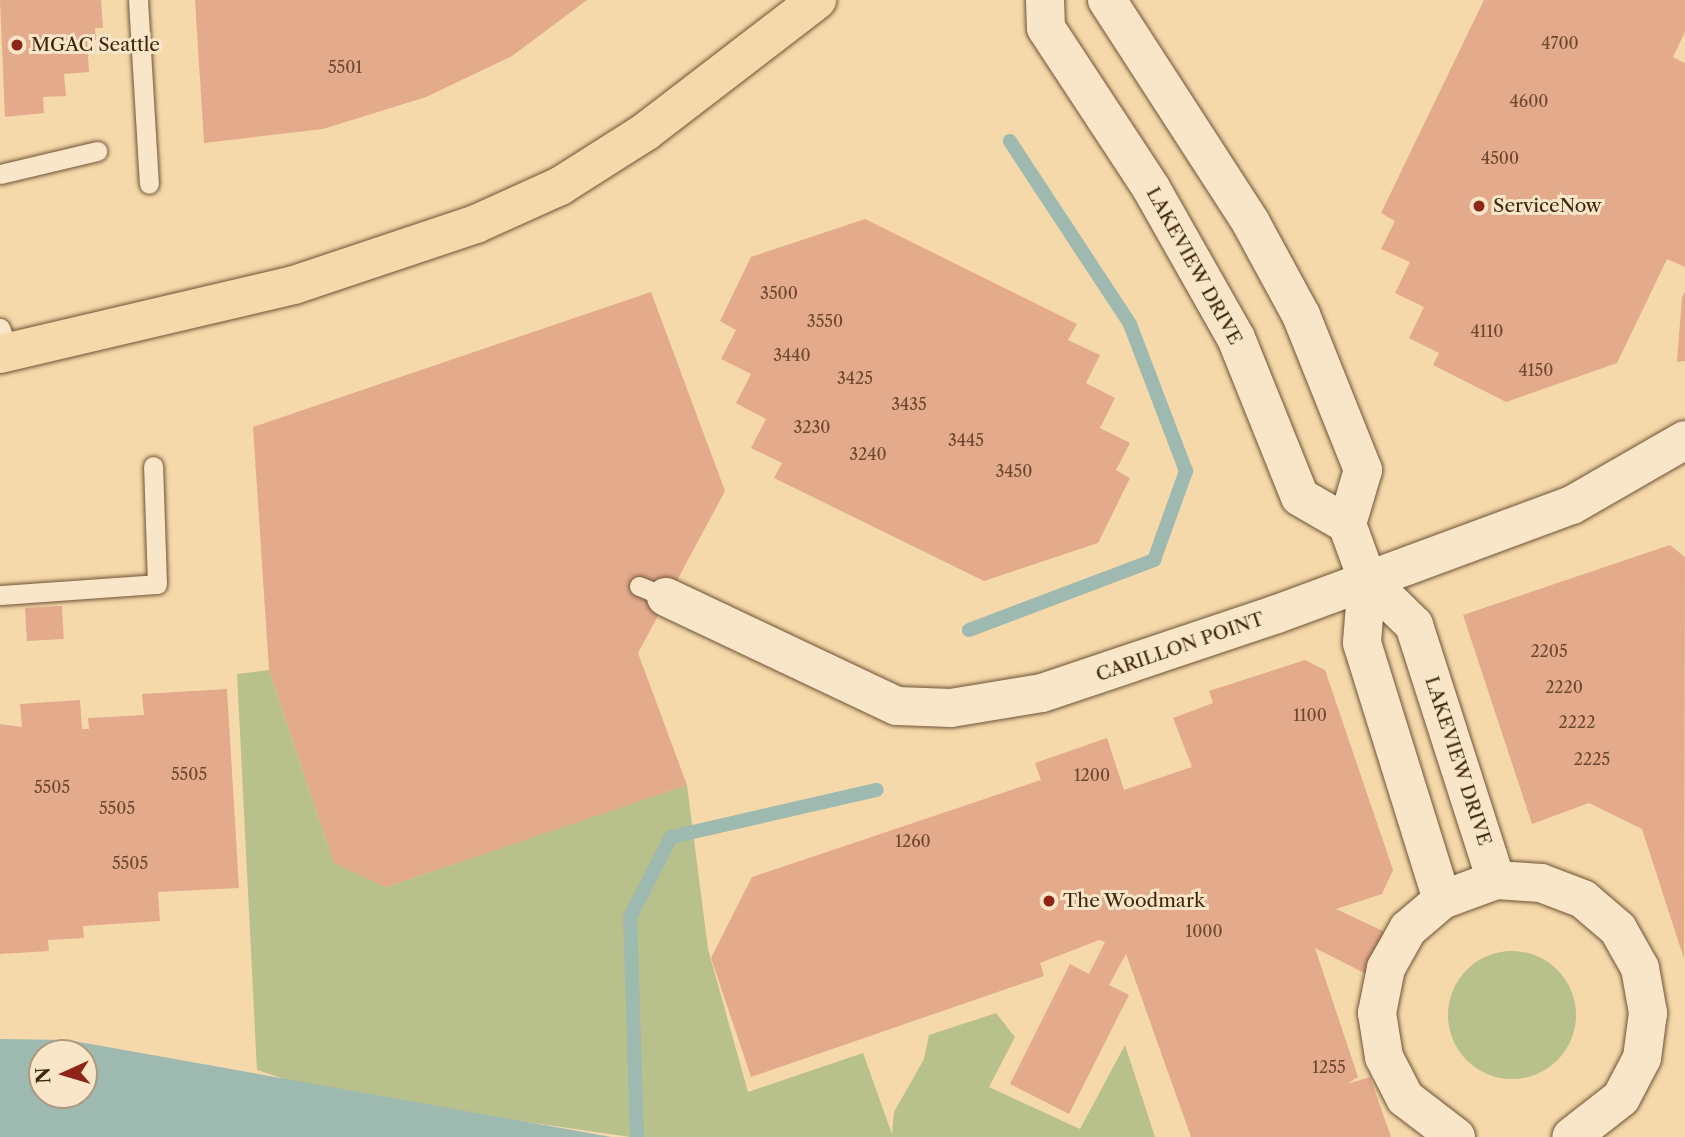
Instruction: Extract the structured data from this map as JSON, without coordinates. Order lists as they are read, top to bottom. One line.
{"streets":{"street":["LAKEVIEW DRIVE","CARILLON POINT"]},"crossings":[["LAKEVIEW DRIVE","CARILLON POINT"]],"places":["MGAC Seattle","ServiceNow","The Woodmark"],"house_numbers":["4700","5501","4600","4500","3500","3550","4110","3440","4150","3425","3435","3230","3445","3240","3450","2205","2220","1100","2222","2225","5505","1200","5505","5505","1260","5505","1000","1255"],"north":"left"}
